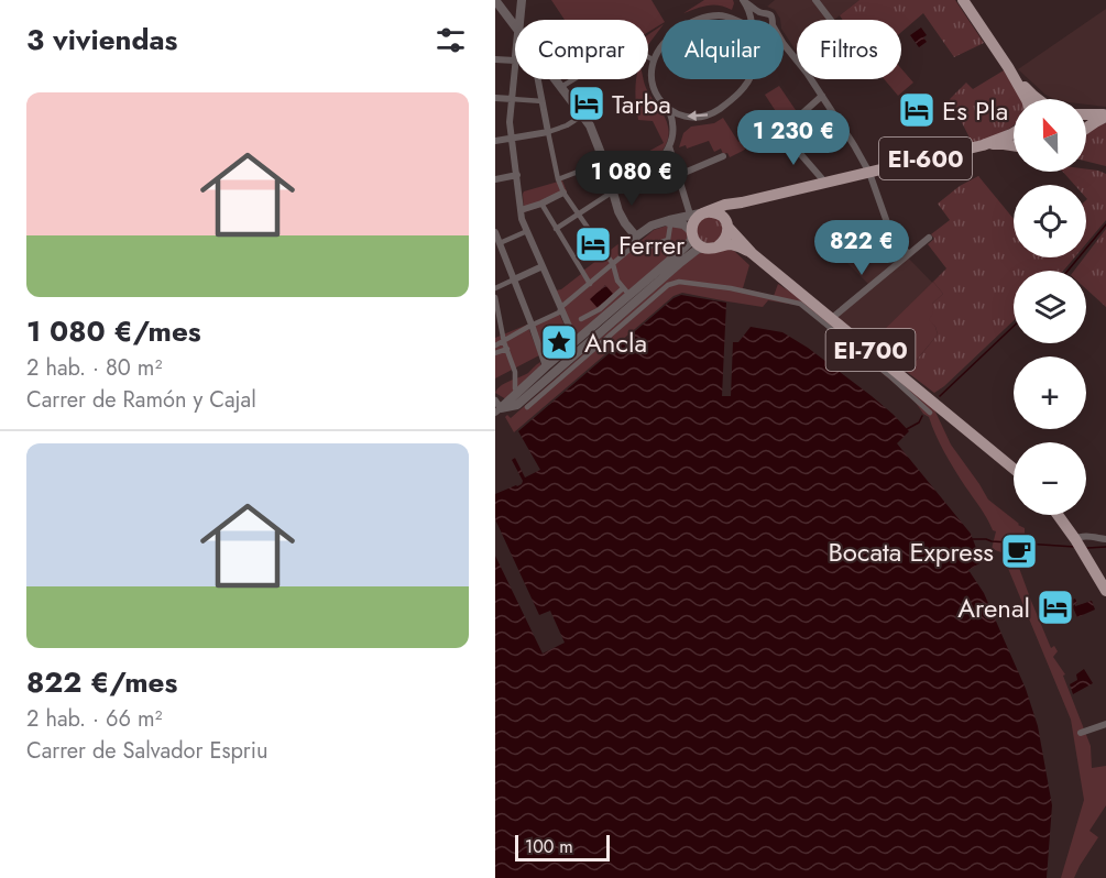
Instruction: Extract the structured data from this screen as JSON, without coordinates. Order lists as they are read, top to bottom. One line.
{"streets":{"main road":["EI-600","EI-700"]},"crossings":[["EI-600","EI-700"]],"places":{"hotel":["Tarba","Es Pla","Ferrer","Arenal"],"place":["Ancla"],"cafe":["Bocata Express"]},"scale_bar":"100 m","north":"top","page":{"heading":"3 viviendas","chip":["Comprar","Alquilar","Filtros"],"list":[{"name":"1 080 €/mes","note":"2 hab. · 80 m² · Carrer de Ramón y Cajal"},{"name":"822 €/mes","note":"2 hab. · 66 m² · Carrer de Salvador Espriu"}],"map_buttons":["+","−"],"price":["1 230 €","1 080 €","822 €"],"scale":"100 m"}}
